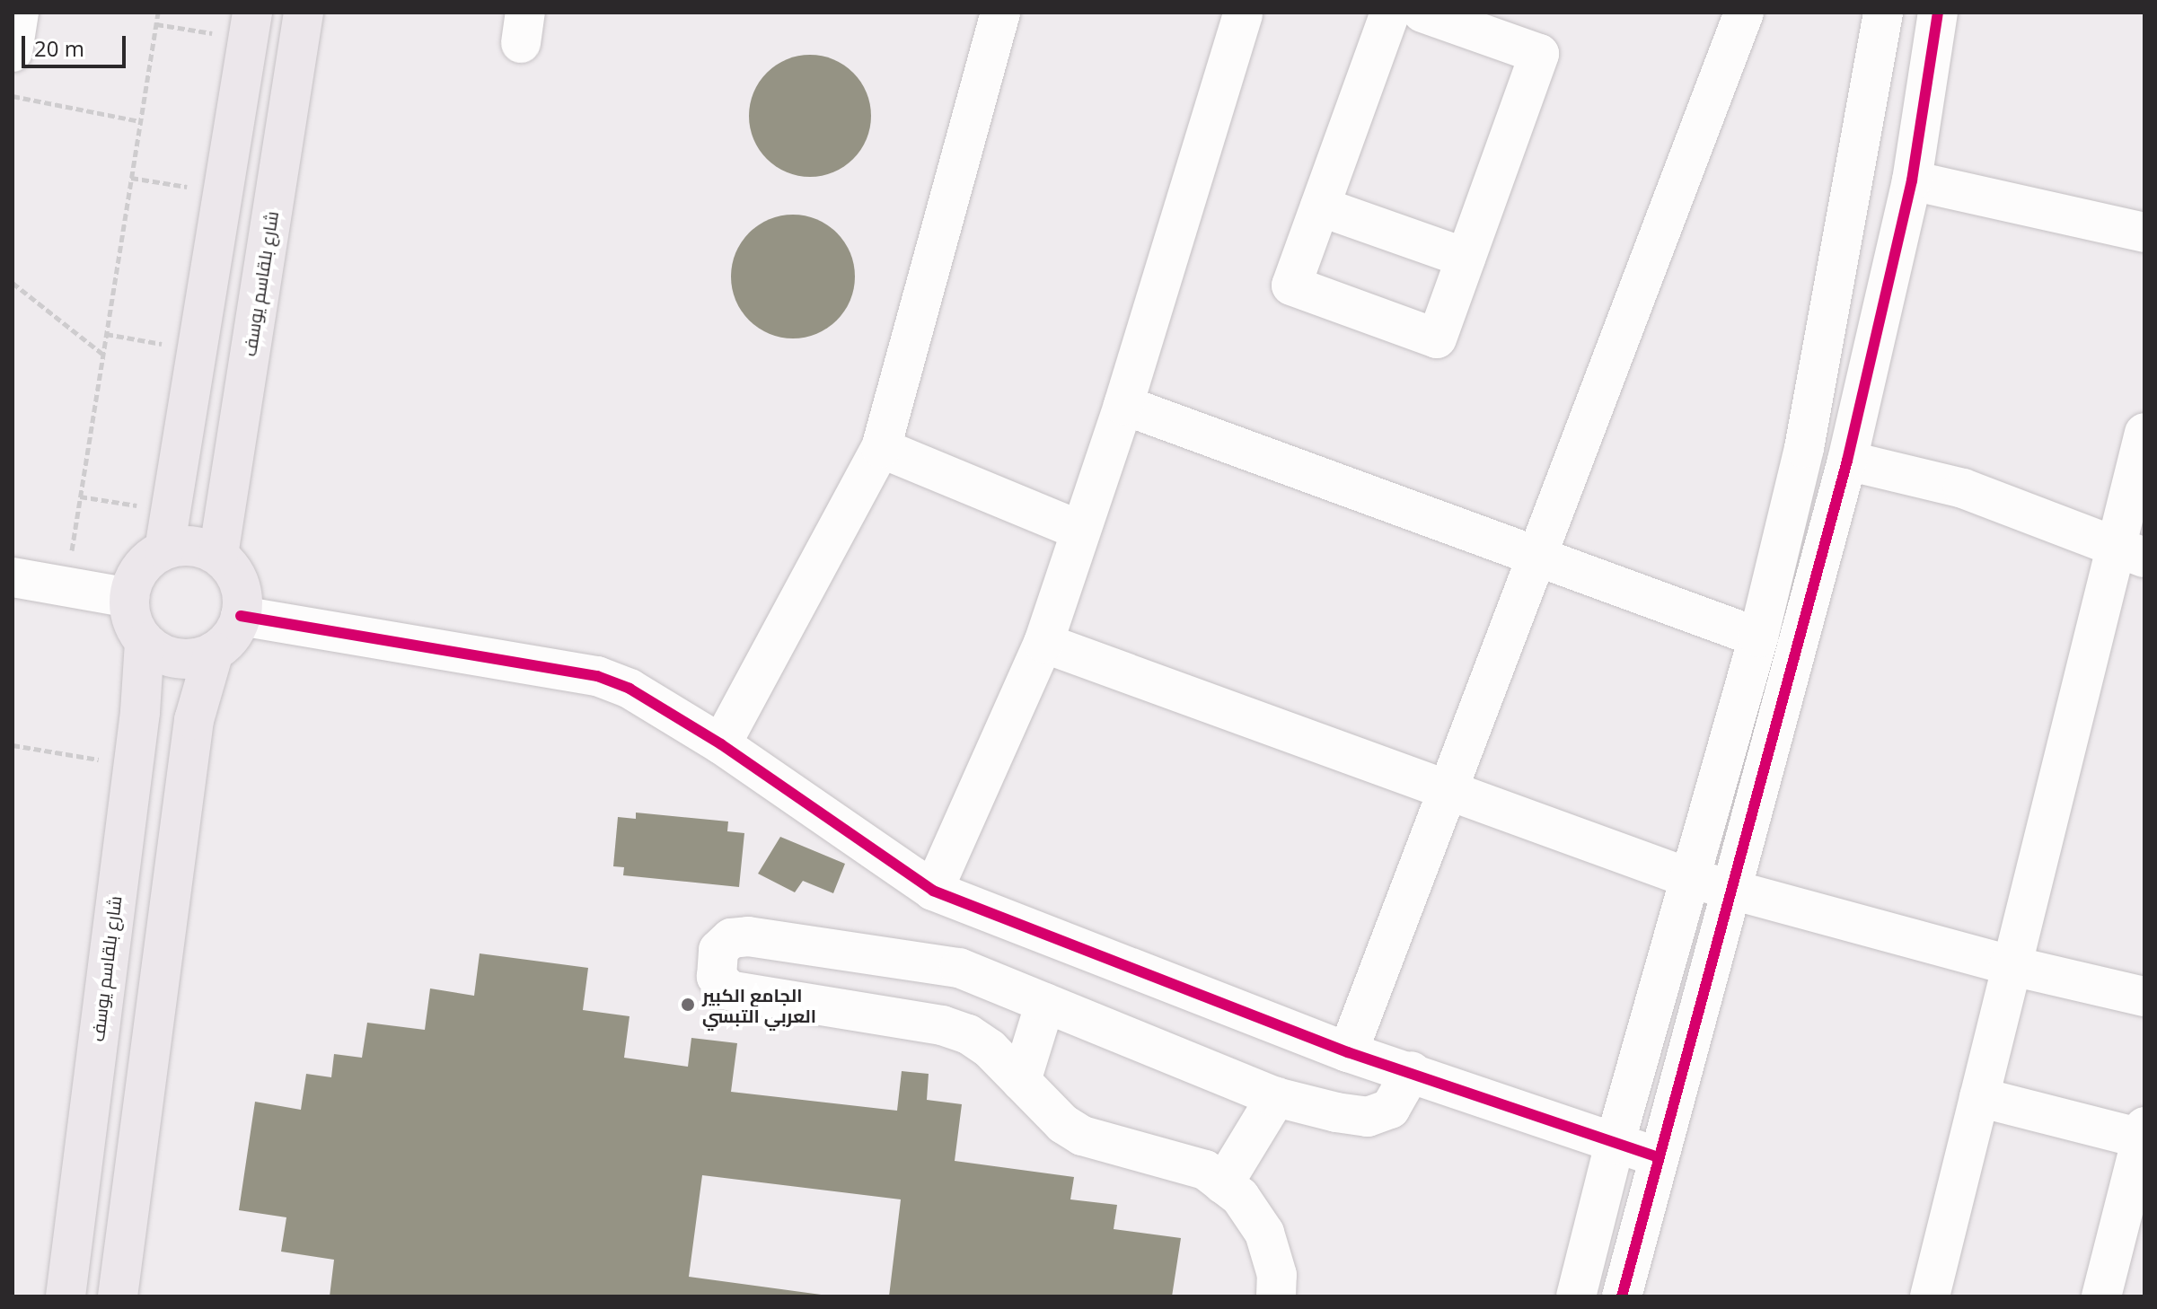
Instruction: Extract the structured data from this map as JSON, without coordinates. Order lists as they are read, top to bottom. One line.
{"streets":{"main road":["شارع بلقاسم يوسف"]},"places":["الجامع الكبير العربي التبسي"],"scale_bar":"20 m"}
